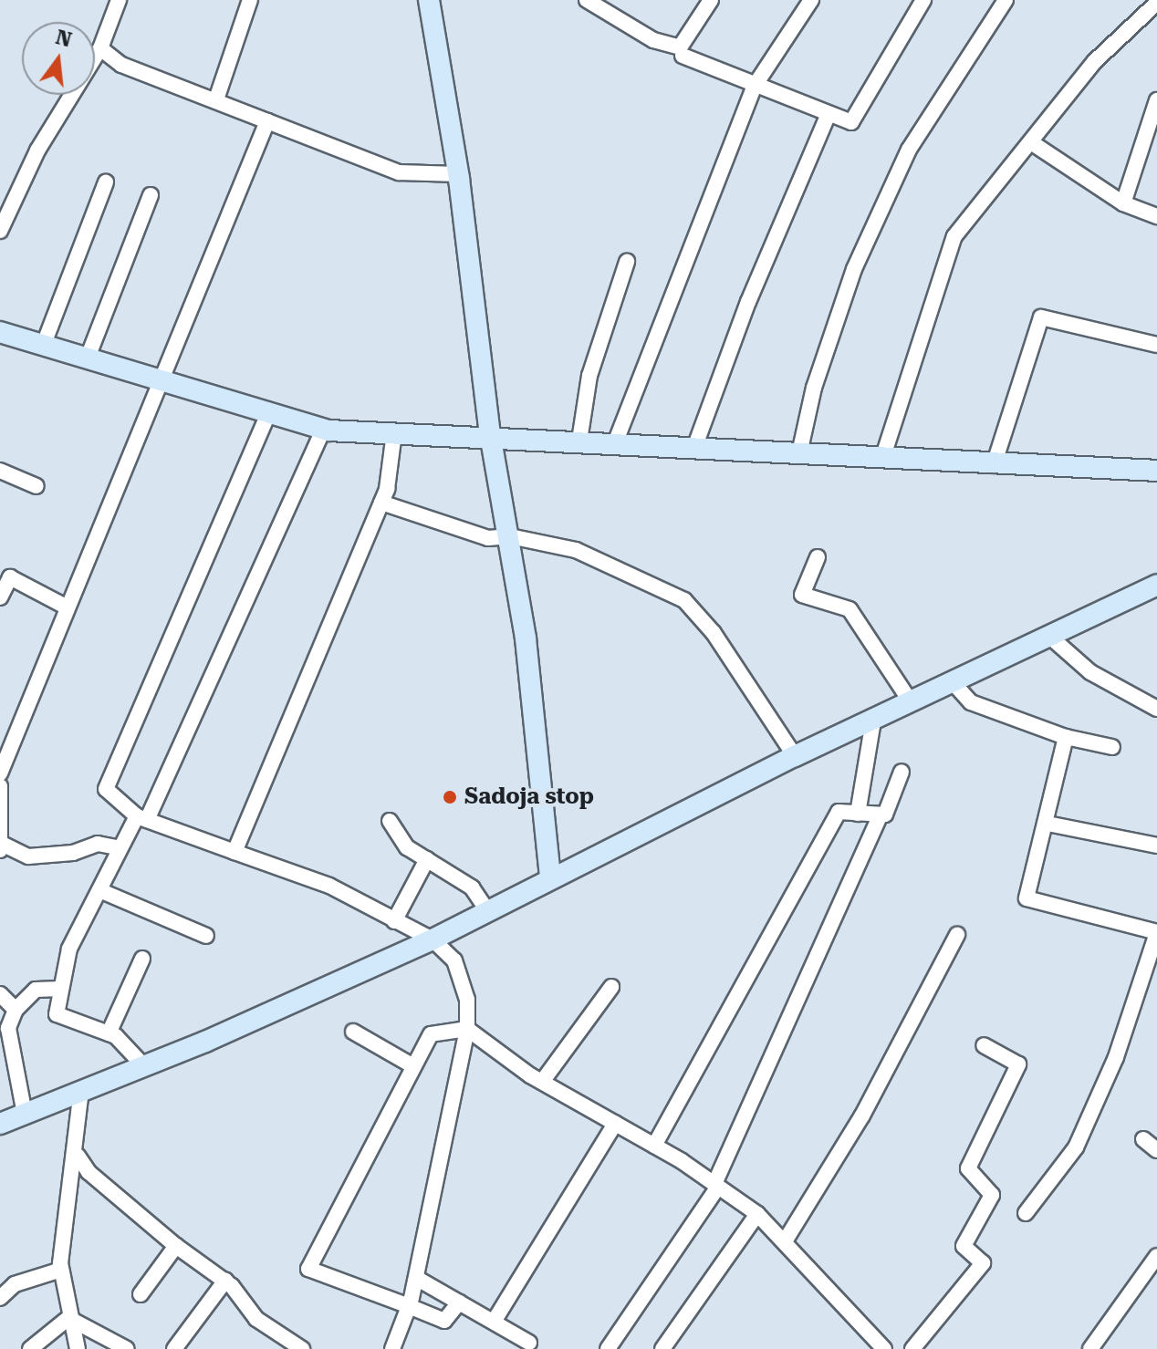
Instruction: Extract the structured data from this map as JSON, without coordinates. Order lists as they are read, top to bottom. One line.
{"places":["Sadoja stop"],"north":"top"}
